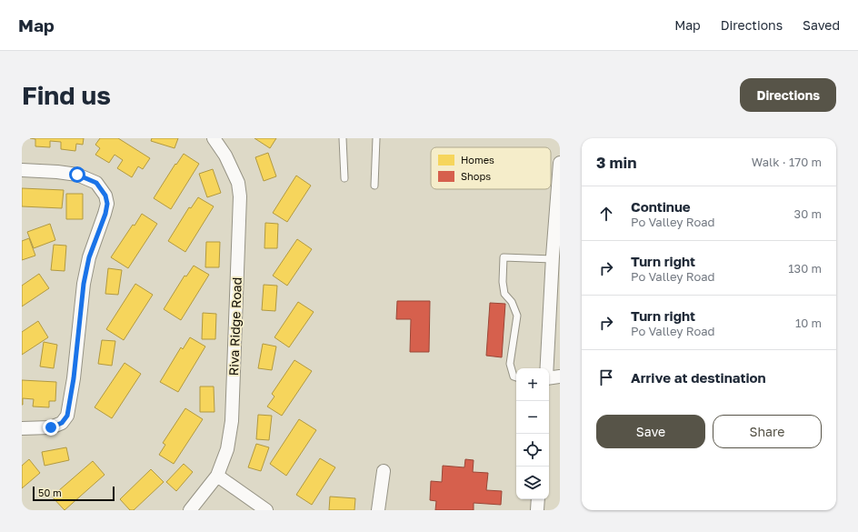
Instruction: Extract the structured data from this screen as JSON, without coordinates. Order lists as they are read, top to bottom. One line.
{"streets":{"street":["Riva Ridge Road"]},"legend":["Homes","Shops"],"scale_bar":"50 m","page":{"header":"Map","nav":["Map","Directions","Saved"],"buttons":["Directions",["Save","Share"]],"title":"Find us","heading":["3 min","Walk · 170 m"],"list":[["Continue","Po Valley Road","30 m"],["Turn right","Po Valley Road","130 m"],["Turn right","Po Valley Road","10 m"],"Arrive at destination"],"map_buttons":["+","−"],"scale":"50 m"}}
